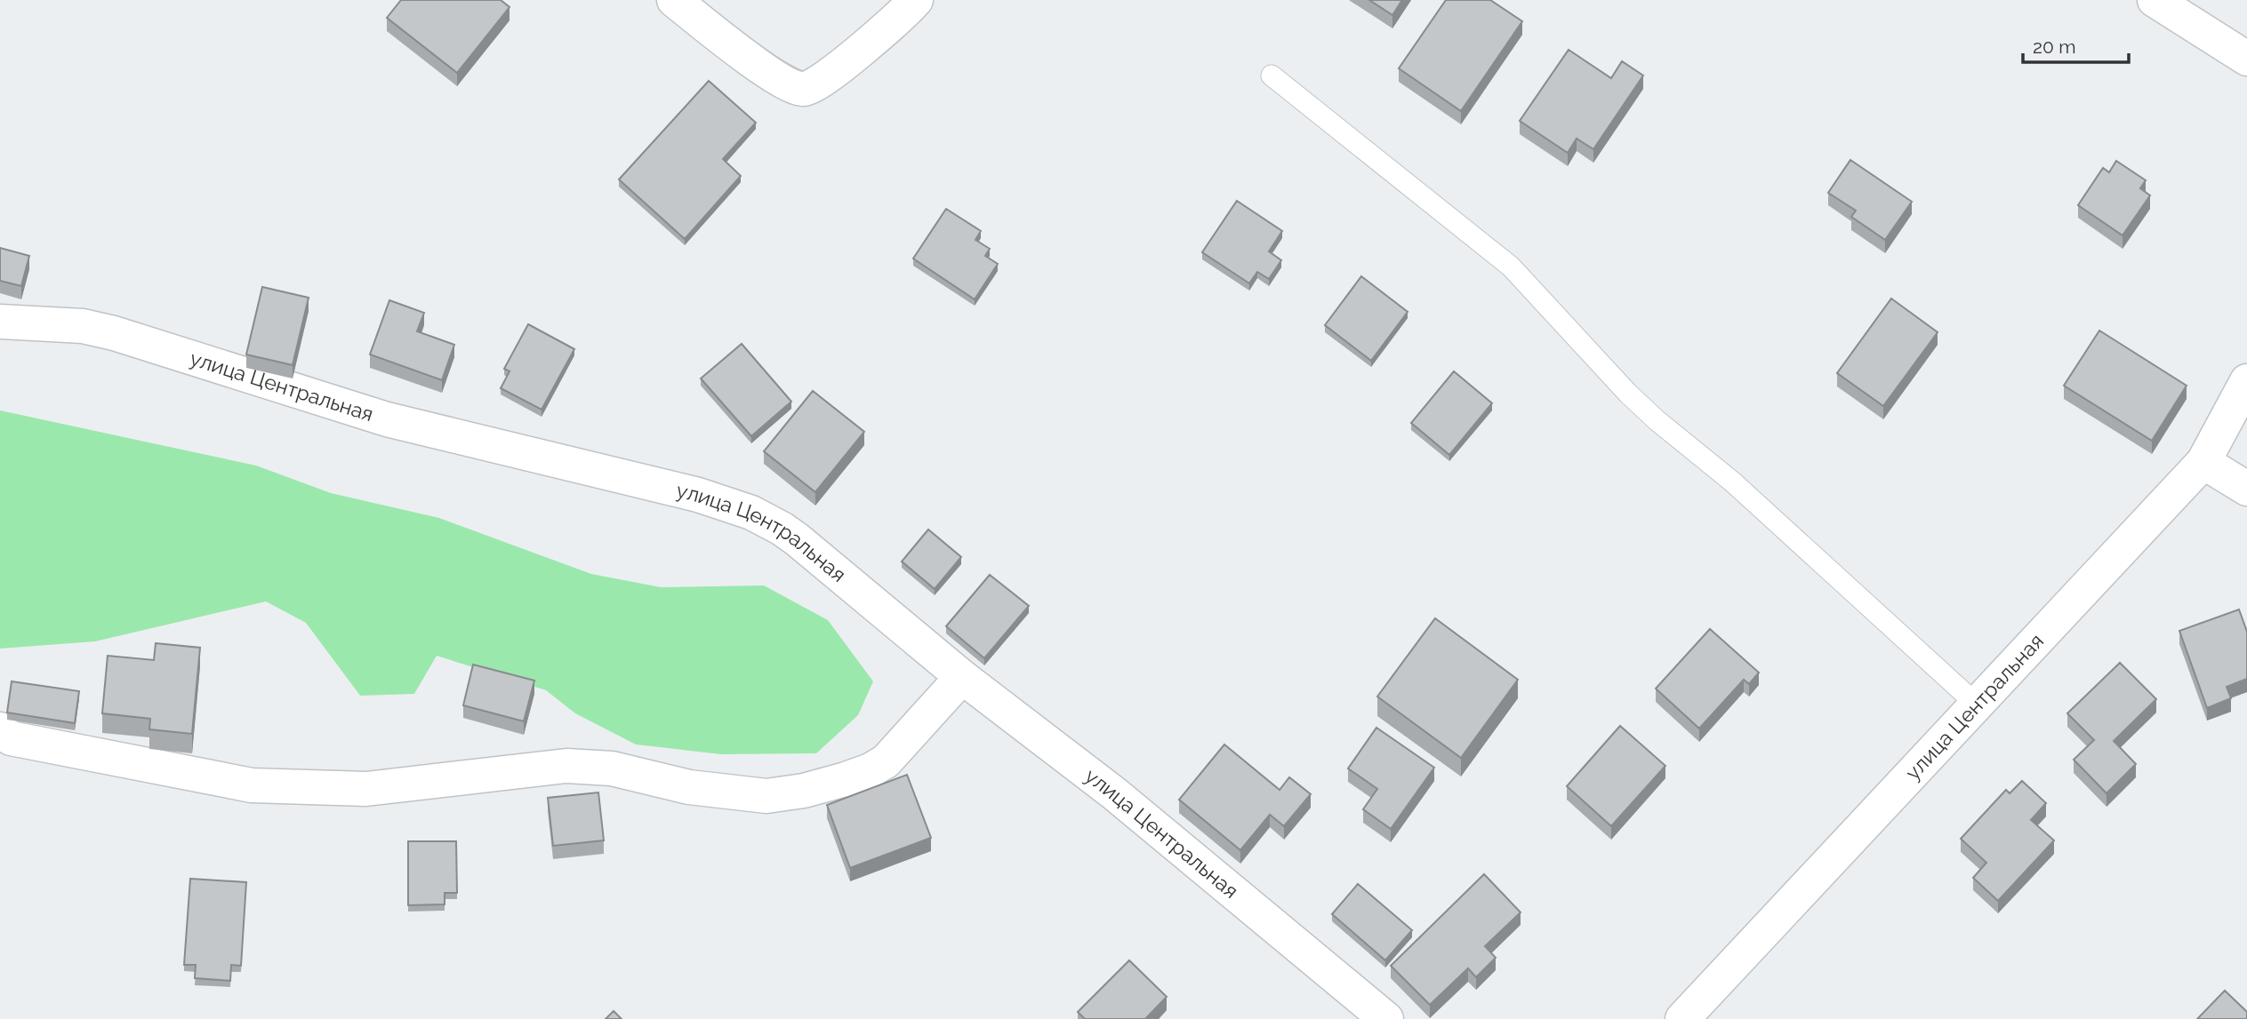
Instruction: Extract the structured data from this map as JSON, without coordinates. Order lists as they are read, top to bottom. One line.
{"streets":{"street":["улица Центральная"]},"scale_bar":"20 m"}
